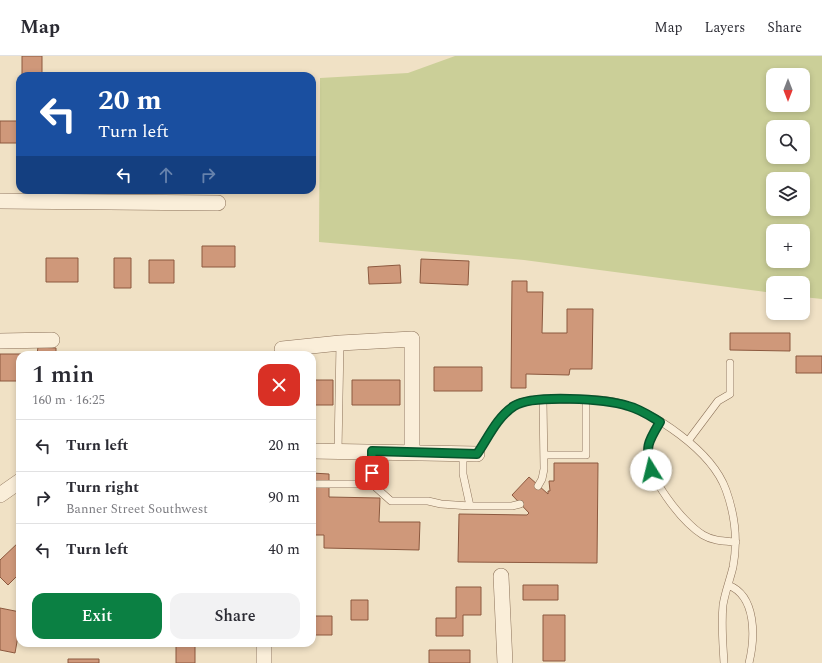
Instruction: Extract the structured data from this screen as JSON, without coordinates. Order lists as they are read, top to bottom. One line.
{"north":"bottom","page":{"header":"Map","nav":["Map","Layers","Share"],"map_buttons":["+","−"],"turn":["20 m","Turn left"],"heading":["1 min","160 m · 16:25"],"list":[{"name":"Turn left","value":"20 m"},{"name":"Turn right","note":"Banner Street Southwest","value":"90 m"},{"name":"Turn left","value":"40 m"}],"buttons":["Exit","Share"]}}
